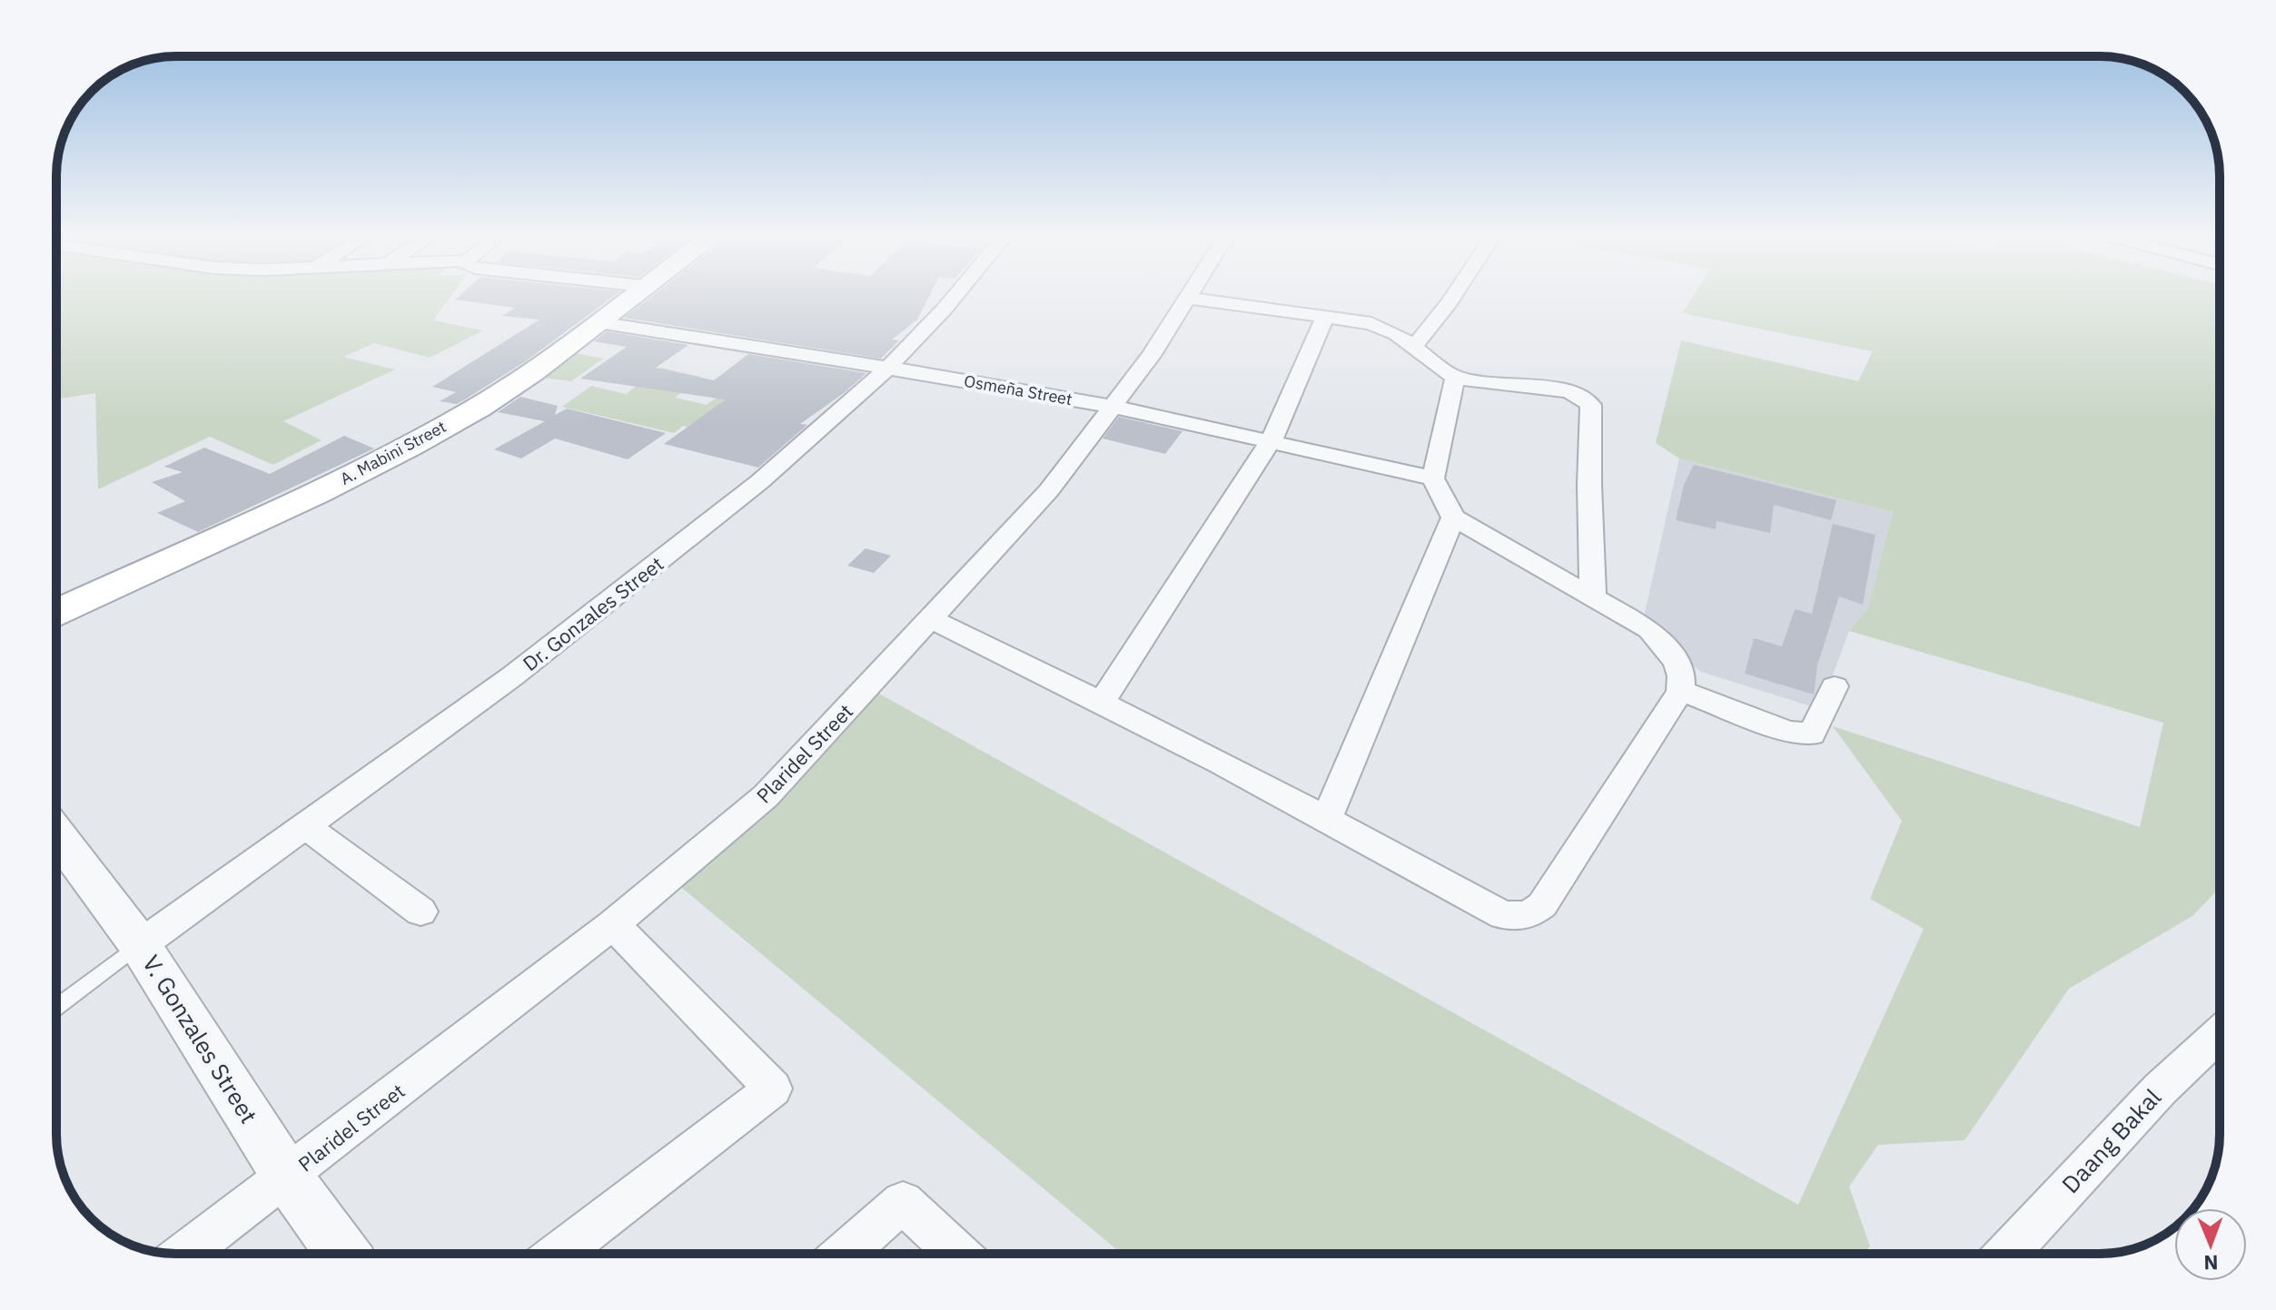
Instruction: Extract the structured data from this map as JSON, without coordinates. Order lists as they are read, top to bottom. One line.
{"streets":{"main road":["A. Mabini Street"],"street":["Osmeña Street","Dr. Gonzales Street","Plaridel Street","V. Gonzales Street","Daang Bakal"]},"crossings":[["Osmeña Street","A. Mabini Street"],["Osmeña Street","Dr. Gonzales Street"],["Osmeña Street","Plaridel Street"],["Dr. Gonzales Street","V. Gonzales Street"],["Plaridel Street","V. Gonzales Street"]],"north":"bottom"}
